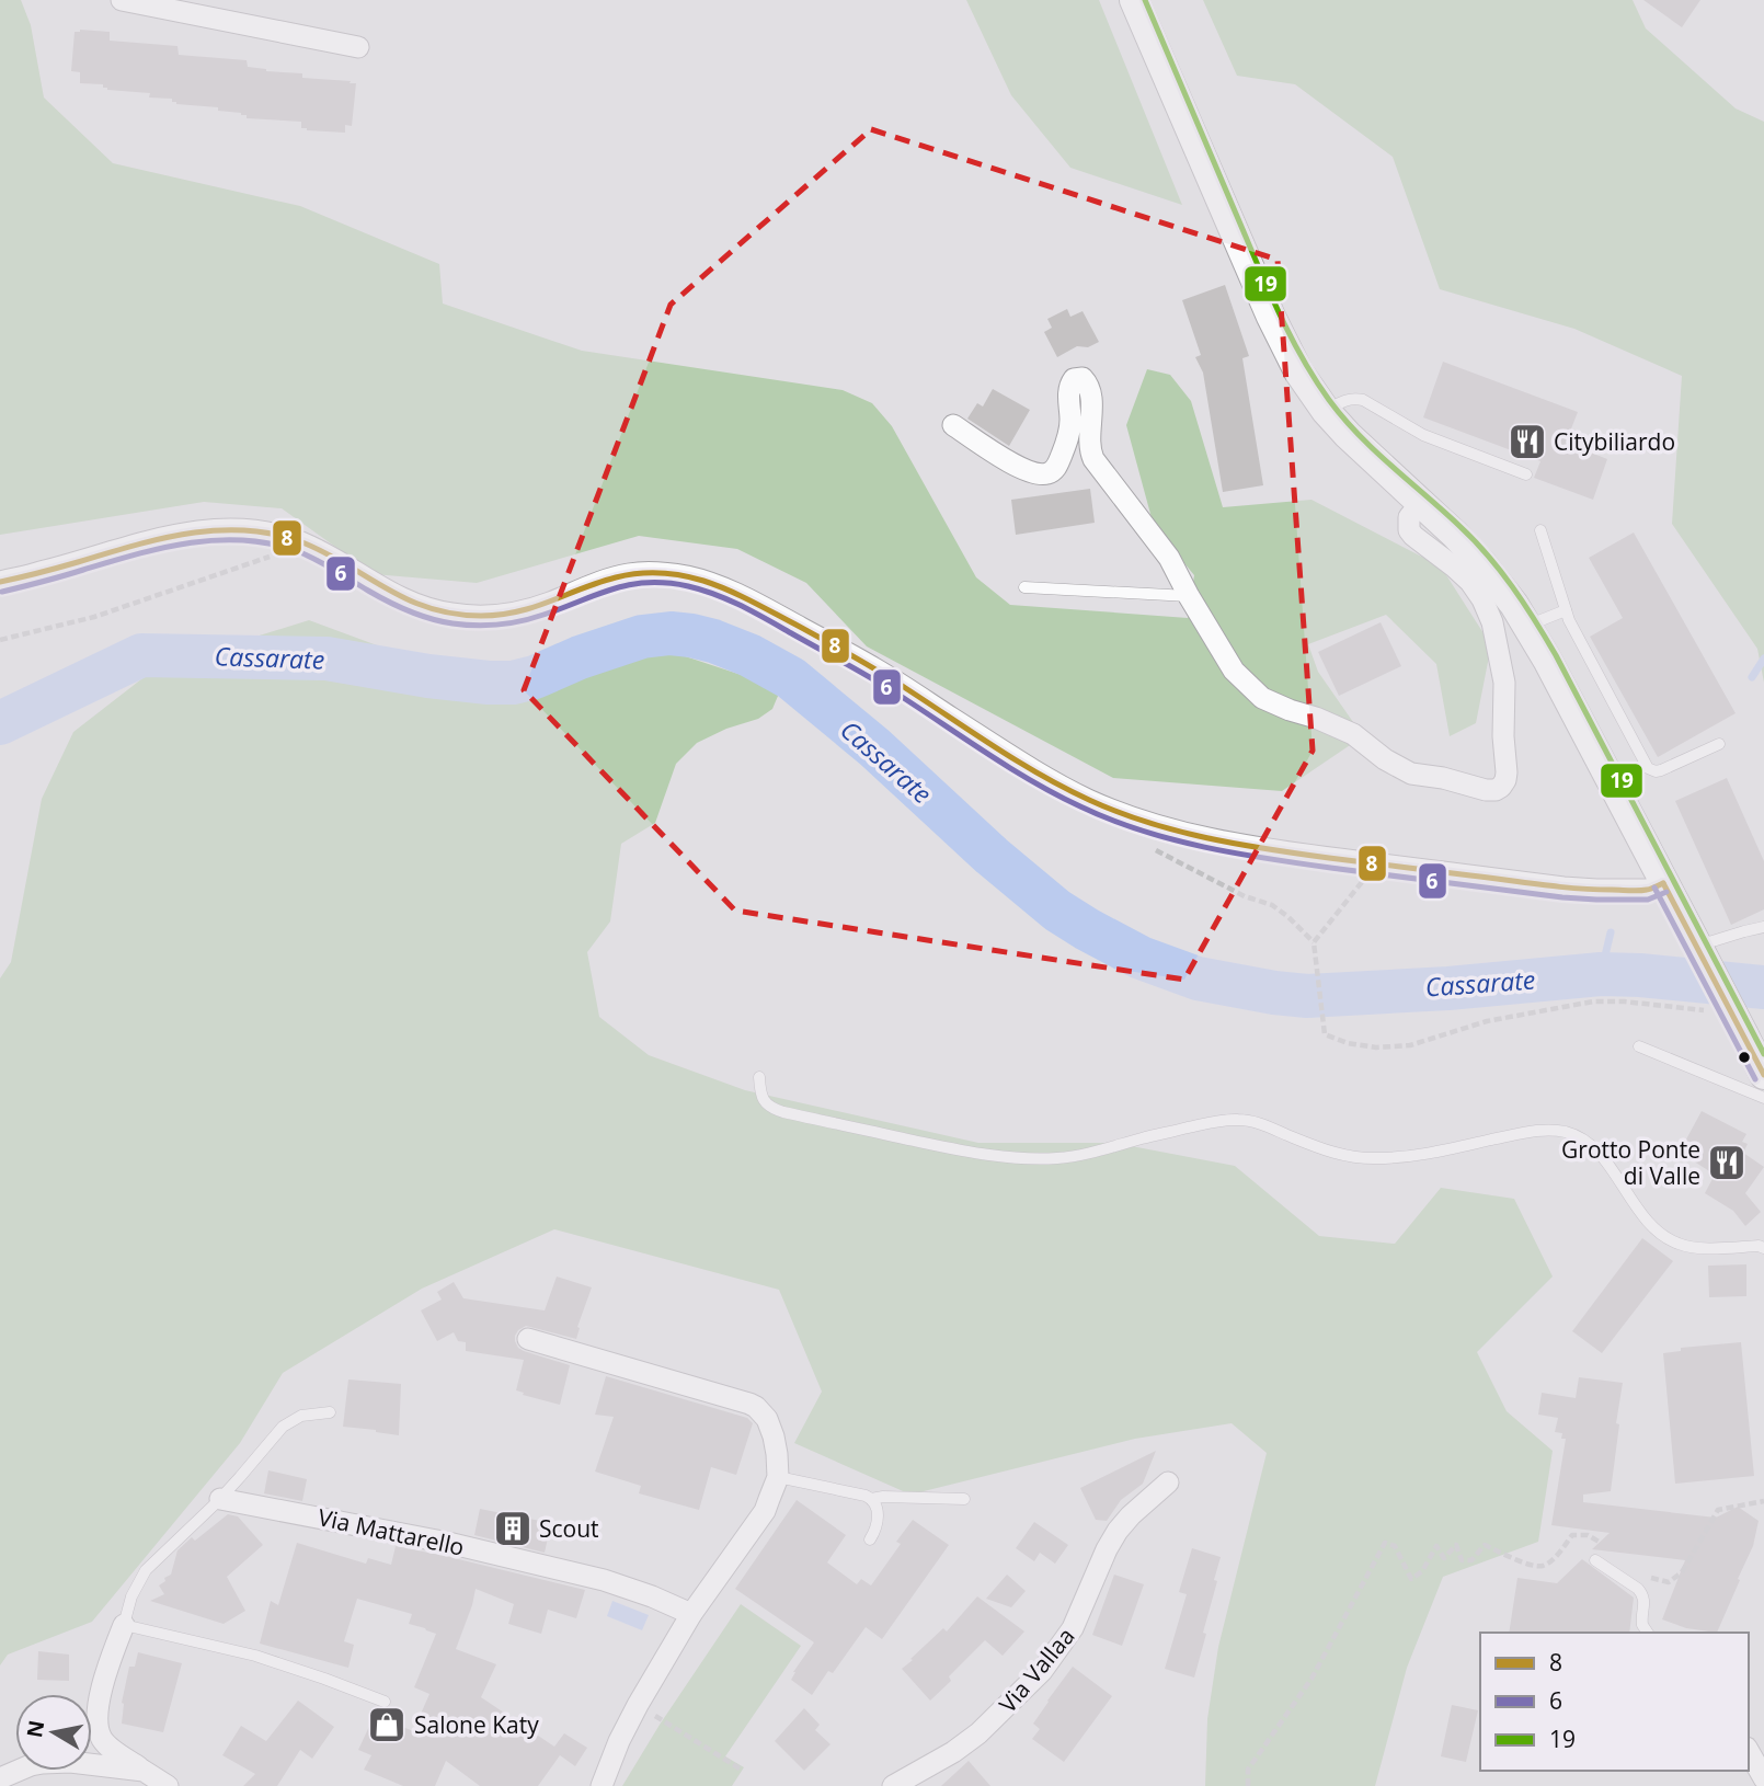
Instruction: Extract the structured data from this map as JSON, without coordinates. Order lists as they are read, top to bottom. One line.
{"streets":{"street":["Via Mattarello","Via Vallaa"]},"water":["Cassarate"],"places":{"restaurant":["Citybiliardo","Grotto Ponte di Valle"],"building":["Scout"],"shop":["Salone Katy"]},"lines":["transit line 19","transit line 8","transit line 6"],"legend":["8","6","19"],"north":"left"}
